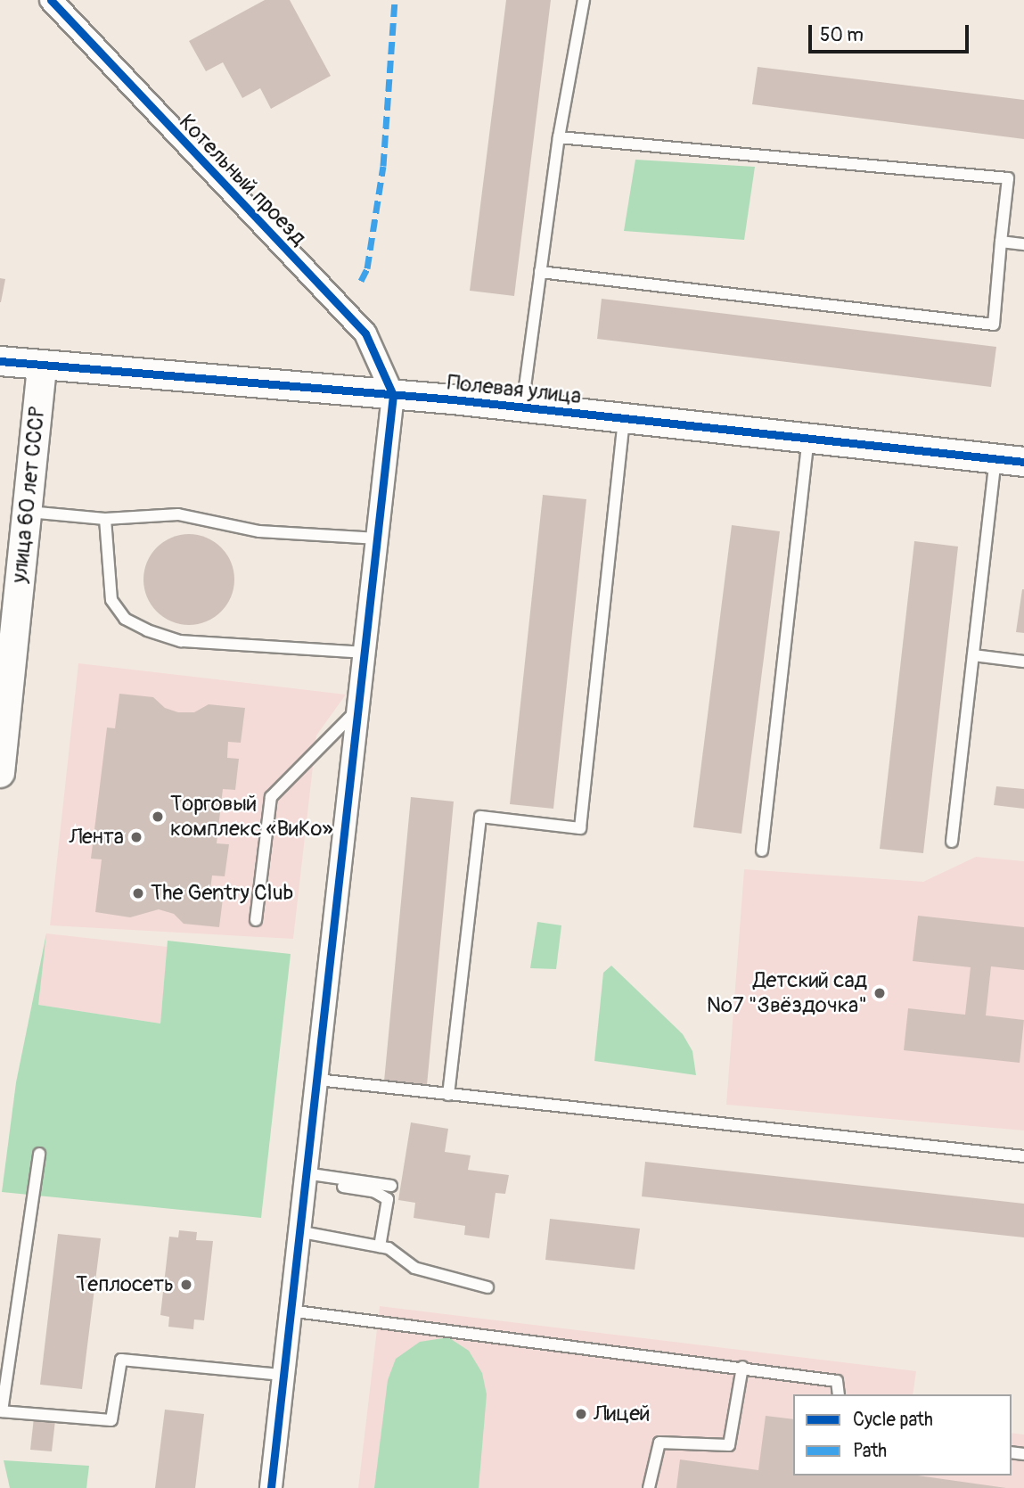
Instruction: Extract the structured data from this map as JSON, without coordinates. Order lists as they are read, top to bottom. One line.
{"streets":{"street":["Котельный проезд","Полевая улица","улица 60 лет СССР"]},"crossings":[["Котельный проезд","Полевая улица"],["Полевая улица","улица 60 лет СССР"]],"places":["Торговый комплекс «ВиКо»","Лента","The Gentry Club","Детский сад №7 \"Звёздочка\"","Теплосеть","Лицей"],"legend":["Cycle path","Path"],"scale_bar":"50 m"}
